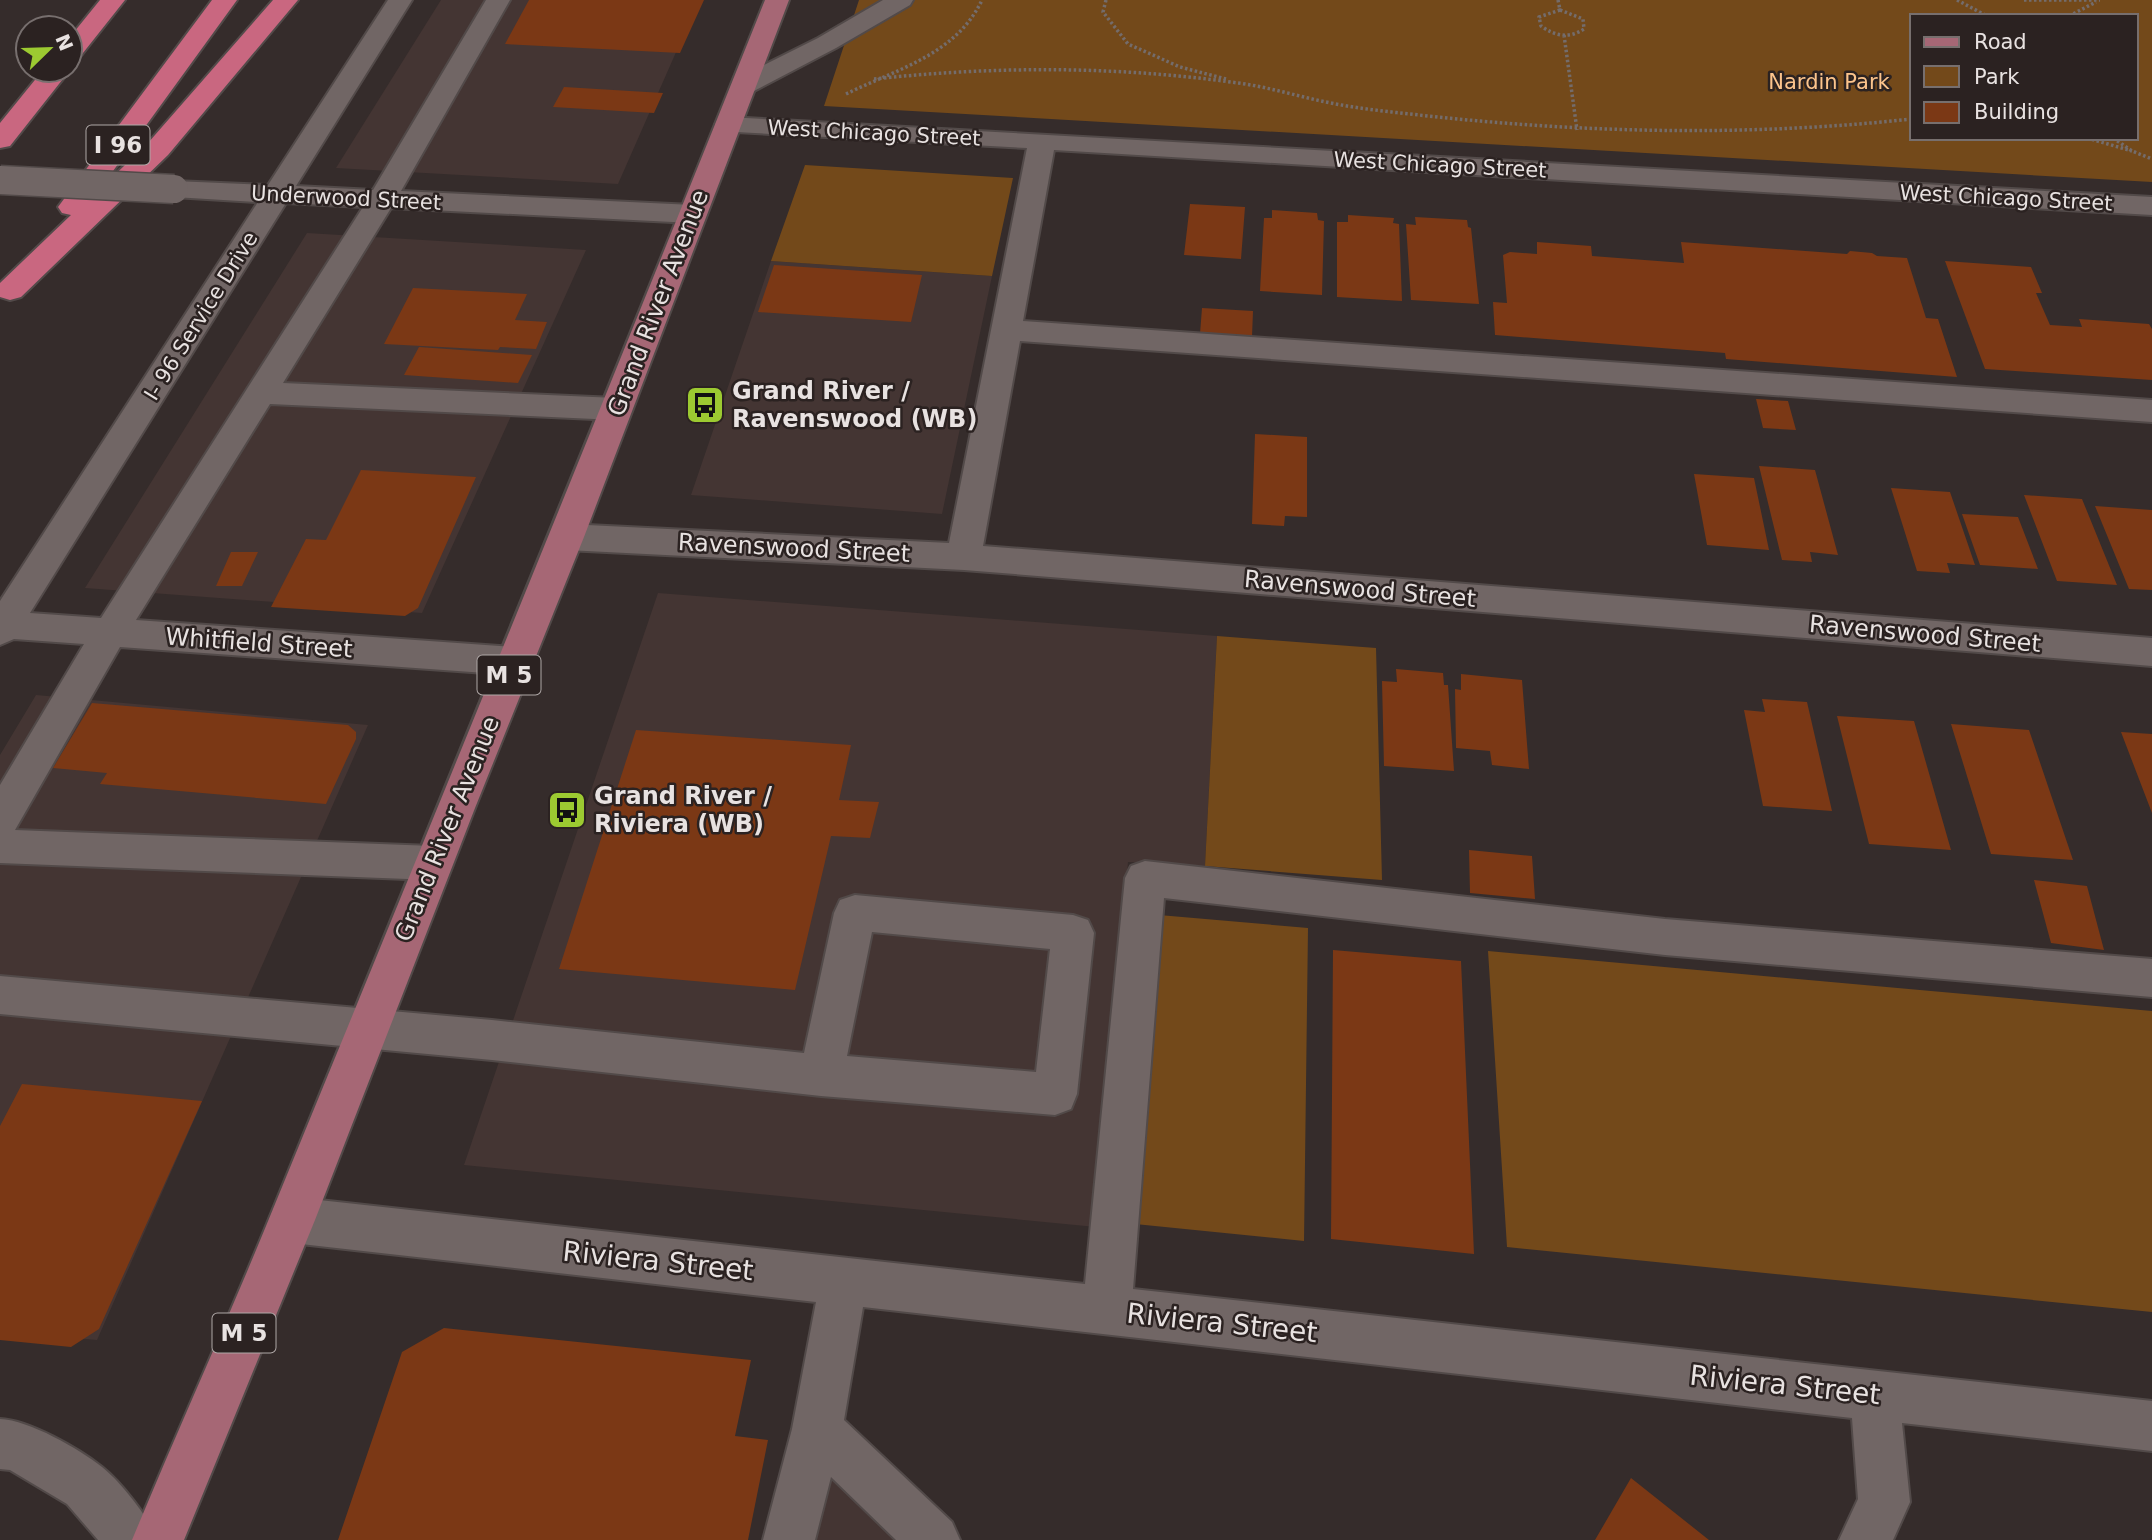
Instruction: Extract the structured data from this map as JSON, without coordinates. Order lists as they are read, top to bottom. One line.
{"streets":{"highway":["I 96"],"main road":["Grand River Avenue","M 5"],"street":["West Chicago Street","Underwood Street","I- 96 Service Drive","Ravenswood Street","Whitfield Street","Riviera Street"]},"crossings":[["West Chicago Street","Grand River Avenue"],["Underwood Street","Grand River Avenue"],["Underwood Street","I- 96 Service Drive"],["Grand River Avenue","Ravenswood Street"],["Grand River Avenue","Whitfield Street"],["Grand River Avenue","Riviera Street"],["I- 96 Service Drive","Whitfield Street"]],"parks":["Nardin Park"],"places":{"bus stop":["Grand River / Ravenswood (WB)","Grand River / Riviera (WB)"]},"legend":["Road","Park","Building"],"north":"top right"}
